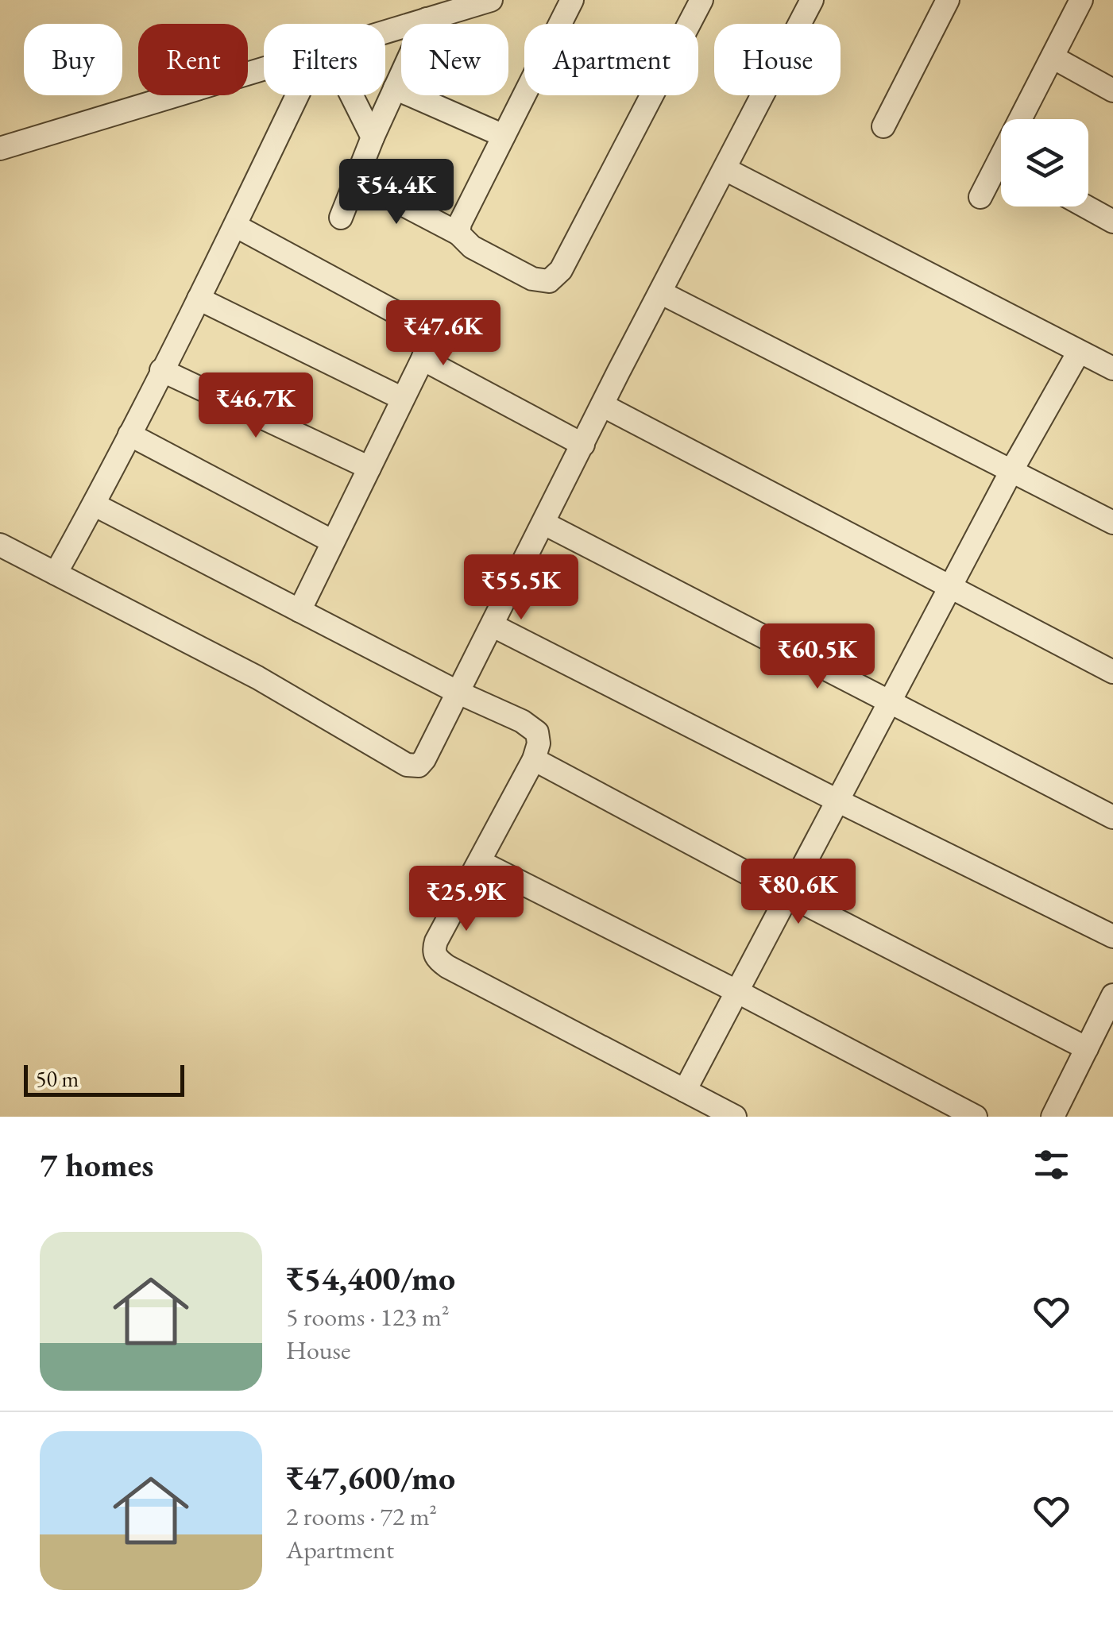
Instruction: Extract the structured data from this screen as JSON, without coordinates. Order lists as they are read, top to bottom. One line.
{"scale_bar":"50 m","page":{"chip":["Buy","Rent","Filters","New","Apartment","House"],"price":["₹54.4K","₹47.6K","₹46.7K","₹55.5K","₹60.5K","₹80.6K","₹25.9K"],"scale":"50 m","heading":"7 homes","list":[{"name":"₹54,400/mo","note":"5 rooms · 123 m² · House"},{"name":"₹47,600/mo","note":"2 rooms · 72 m² · Apartment"}]}}
